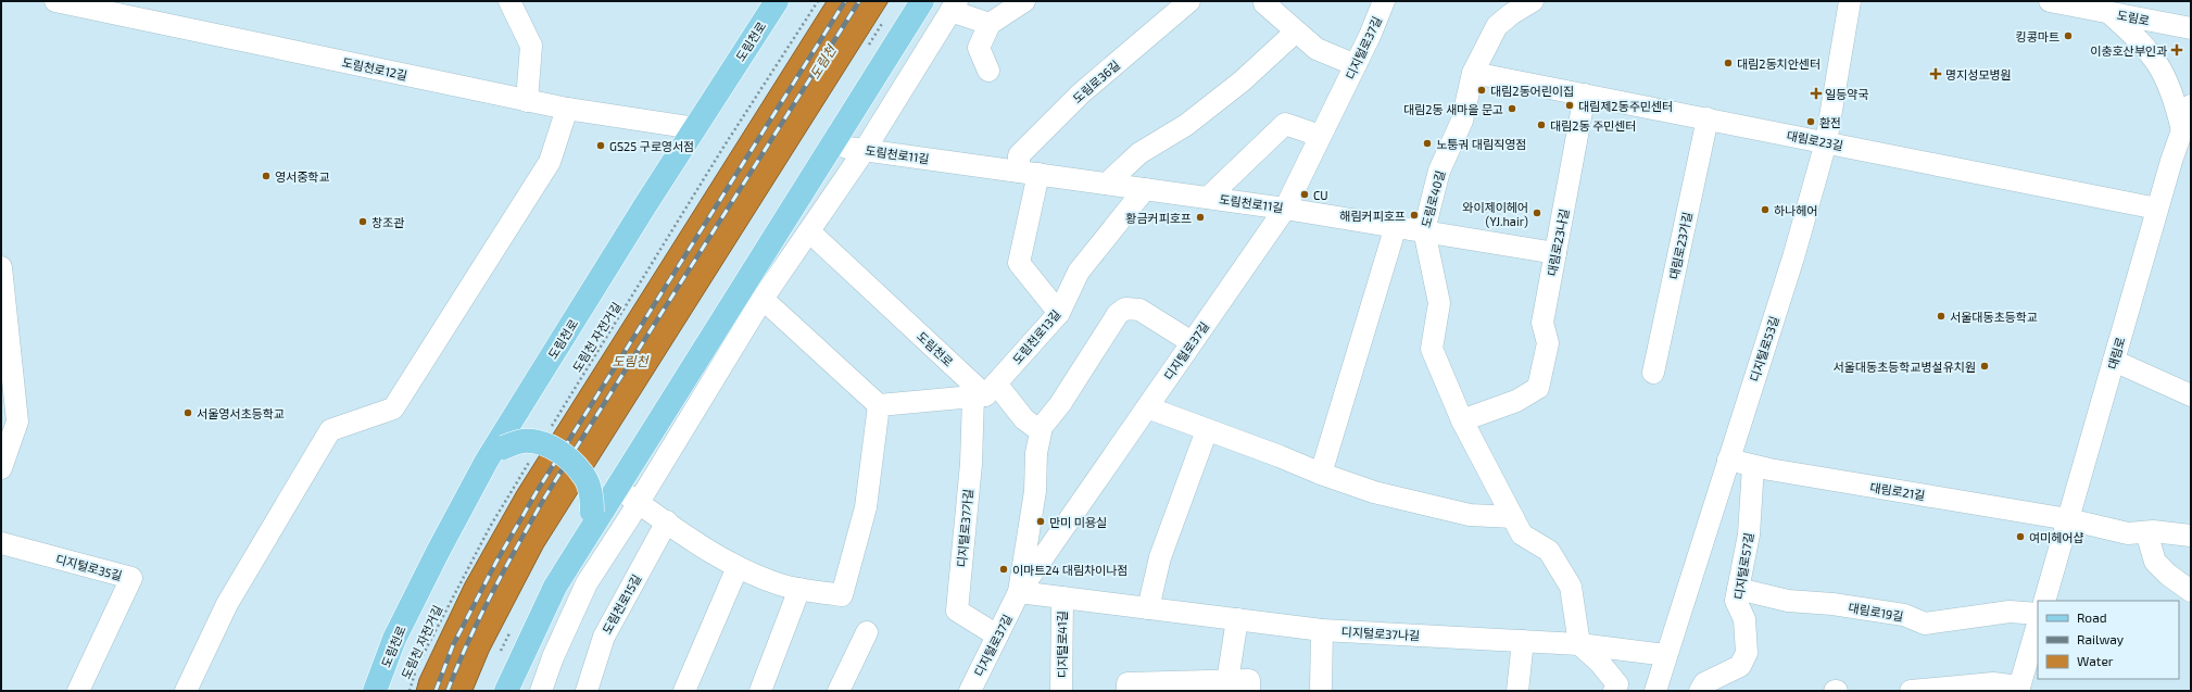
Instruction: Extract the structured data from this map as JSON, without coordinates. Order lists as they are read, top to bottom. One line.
{"streets":{"main road":["도림천로"],"street":["도림로","디지털로37길","도림천로12길","도림로36길","대림로23길","도림천로11길","도림로40길","대림로23나길","대림로23가길","도림천로13길","디지털로53길","대림로","대림로21길","디지털로37가길","디지털로57길","디지털로35길","도림천로15길","대림로19길","디지털로37나길","디지털로41길"],"path":["도림천 자전거길"]},"crossings":[["도림천로","도림천로12길"],["도림천로","도림천로13길"],["도림천로","디지털로37가길"],["디지털로37길","도림천로11길"],["디지털로37길","디지털로37가길"],["디지털로37길","디지털로37나길"],["도림로36길","도림천로11길"],["대림로23길","도림로40길"],["대림로23길","대림로23나길"],["대림로23길","대림로23가길"],["대림로23길","디지털로53길"],["대림로23길","대림로"],["도림천로11길","도림로40길"],["도림천로11길","대림로23나길"],["도림천로11길","도림천로13길"],["도림로40길","대림로23나길"],["도림로40길","디지털로37나길"],["도림천로13길","디지털로37가길"],["디지털로53길","대림로21길"],["디지털로53길","디지털로37나길"],["대림로","대림로21길"],["대림로21길","디지털로57길"],["디지털로57길","대림로19길"],["디지털로37나길","디지털로41길"]],"water":["도림천"],"places":{"other":["킹콩마트","대림2동치안센터","대림2동어린이집","대림제2동주민센터","대림2동 새마을 문고","환전","대림2동 주민센터","노퉁궈 대림직영점","GS25 구로영서점","영서중학교","CU","하나헤어","와이제이헤어 (YJ.hair)","해림커피호프","황금커피호프","창조관","서울대동초등학교","서울대동초등학교병설유치원","서울영서초등학교","만미 미용실","여미헤어샵","이마트24 대림차이나점"],"health":["이충호산부인과","명지성모병원","일등약국"]},"legend":["Road","Railway","Water"]}
